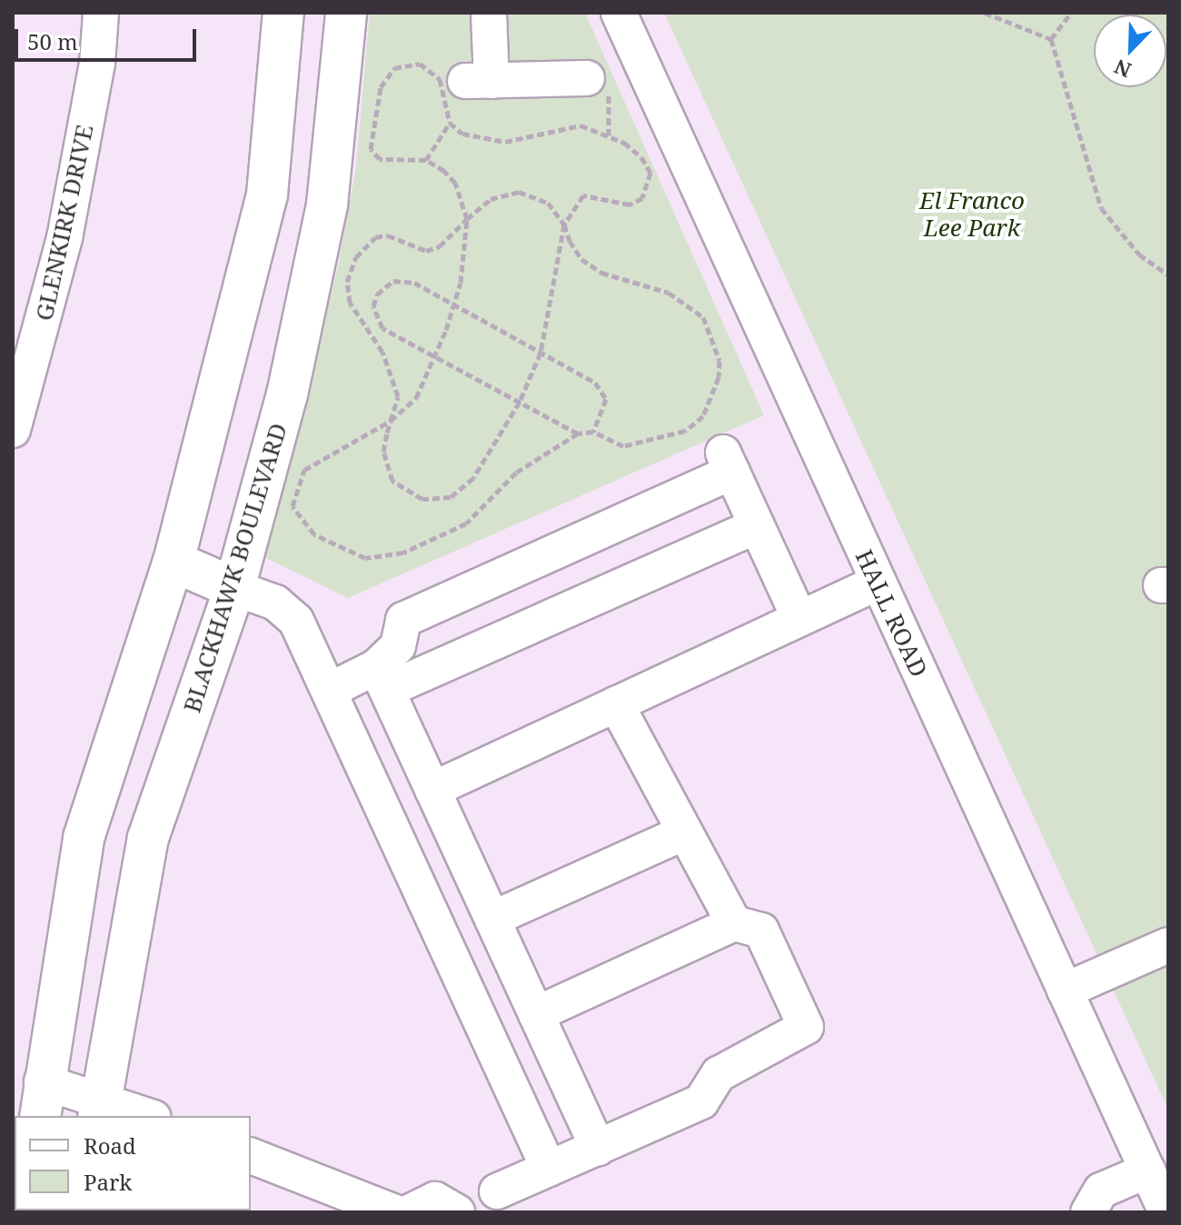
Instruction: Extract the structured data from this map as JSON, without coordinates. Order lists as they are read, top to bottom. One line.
{"streets":{"main road":["BLACKHAWK BOULEVARD"],"street":["GLENKIRK DRIVE","HALL ROAD"]},"parks":["El Franco Lee Park"],"legend":["Road","Park"],"scale_bar":"50 m","north":"bottom left"}
